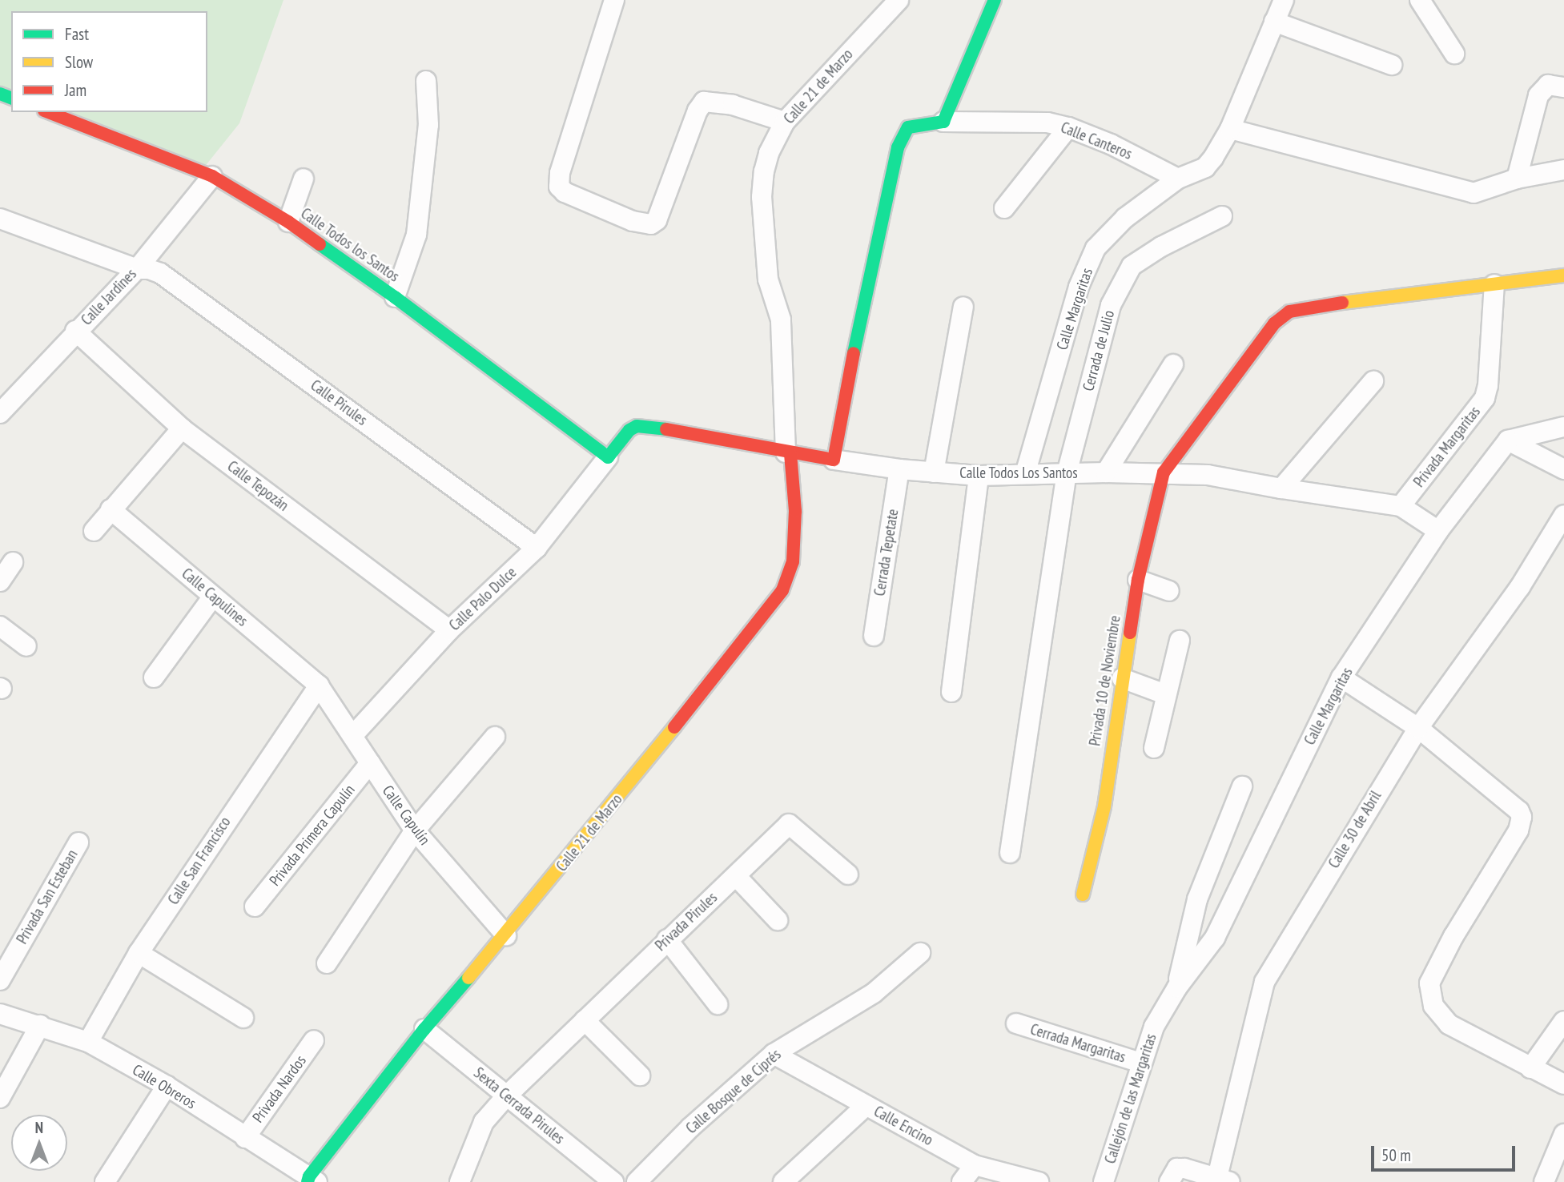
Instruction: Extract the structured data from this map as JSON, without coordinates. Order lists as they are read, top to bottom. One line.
{"streets":{"street":["Calle 21 de Marzo","Calle Canteros","Calle Todos los Santos","Calle Jardines","Calle Margaritas","Cerrada de Julio","Calle Pirules","Privada Margaritas","Calle Todos Los Santos","Calle Tepozán","Cerrada Tepetate","Calle Capulines","Calle Palo Dulce","Privada 10 de Noviembre","Calle Capulín","Calle 30 de Abril","Privada Primera Capulín","Calle San Francisco","Privada San Esteban","Privada Pirules","Cerrada Margaritas","Calle Obreros","Privada Nardos","Calle Bosque de Ciprés","Callejón de las Margaritas","Sexta Cerrada Pirules","Calle Encino"]},"crossings":[["Calle 21 de Marzo","Calle Todos Los Santos"],["Calle 21 de Marzo","Calle Capulín"],["Calle 21 de Marzo","Calle Obreros"],["Calle 21 de Marzo","Sexta Cerrada Pirules"],["Calle Canteros","Calle Margaritas"],["Calle Canteros","Calle Todos Los Santos"],["Calle Todos los Santos","Calle Jardines"],["Calle Todos los Santos","Calle Todos Los Santos"],["Calle Todos los Santos","Calle Palo Dulce"],["Calle Jardines","Calle Pirules"],["Calle Jardines","Calle Tepozán"],["Calle Margaritas","Calle Todos Los Santos"],["Calle Margaritas","Callejón de las Margaritas"],["Cerrada de Julio","Calle Todos Los Santos"],["Calle Pirules","Calle Palo Dulce"],["Privada Margaritas","Calle Todos Los Santos"],["Calle Todos Los Santos","Cerrada Tepetate"],["Calle Todos Los Santos","Calle Palo Dulce"],["Calle Todos Los Santos","Privada 10 de Noviembre"],["Calle Tepozán","Calle Palo Dulce"],["Calle Capulines","Calle Capulín"],["Calle Capulines","Calle San Francisco"],["Calle Palo Dulce","Calle Capulín"],["Calle Capulín","Privada Primera Capulín"],["Calle Capulín","Calle San Francisco"],["Calle San Francisco","Calle Obreros"],["Privada Pirules","Sexta Cerrada Pirules"],["Cerrada Margaritas","Callejón de las Margaritas"],["Calle Obreros","Privada Nardos"],["Calle Bosque de Ciprés","Calle Encino"]],"legend":["Fast","Slow","Jam"],"scale_bar":"50 m","north":"top"}
